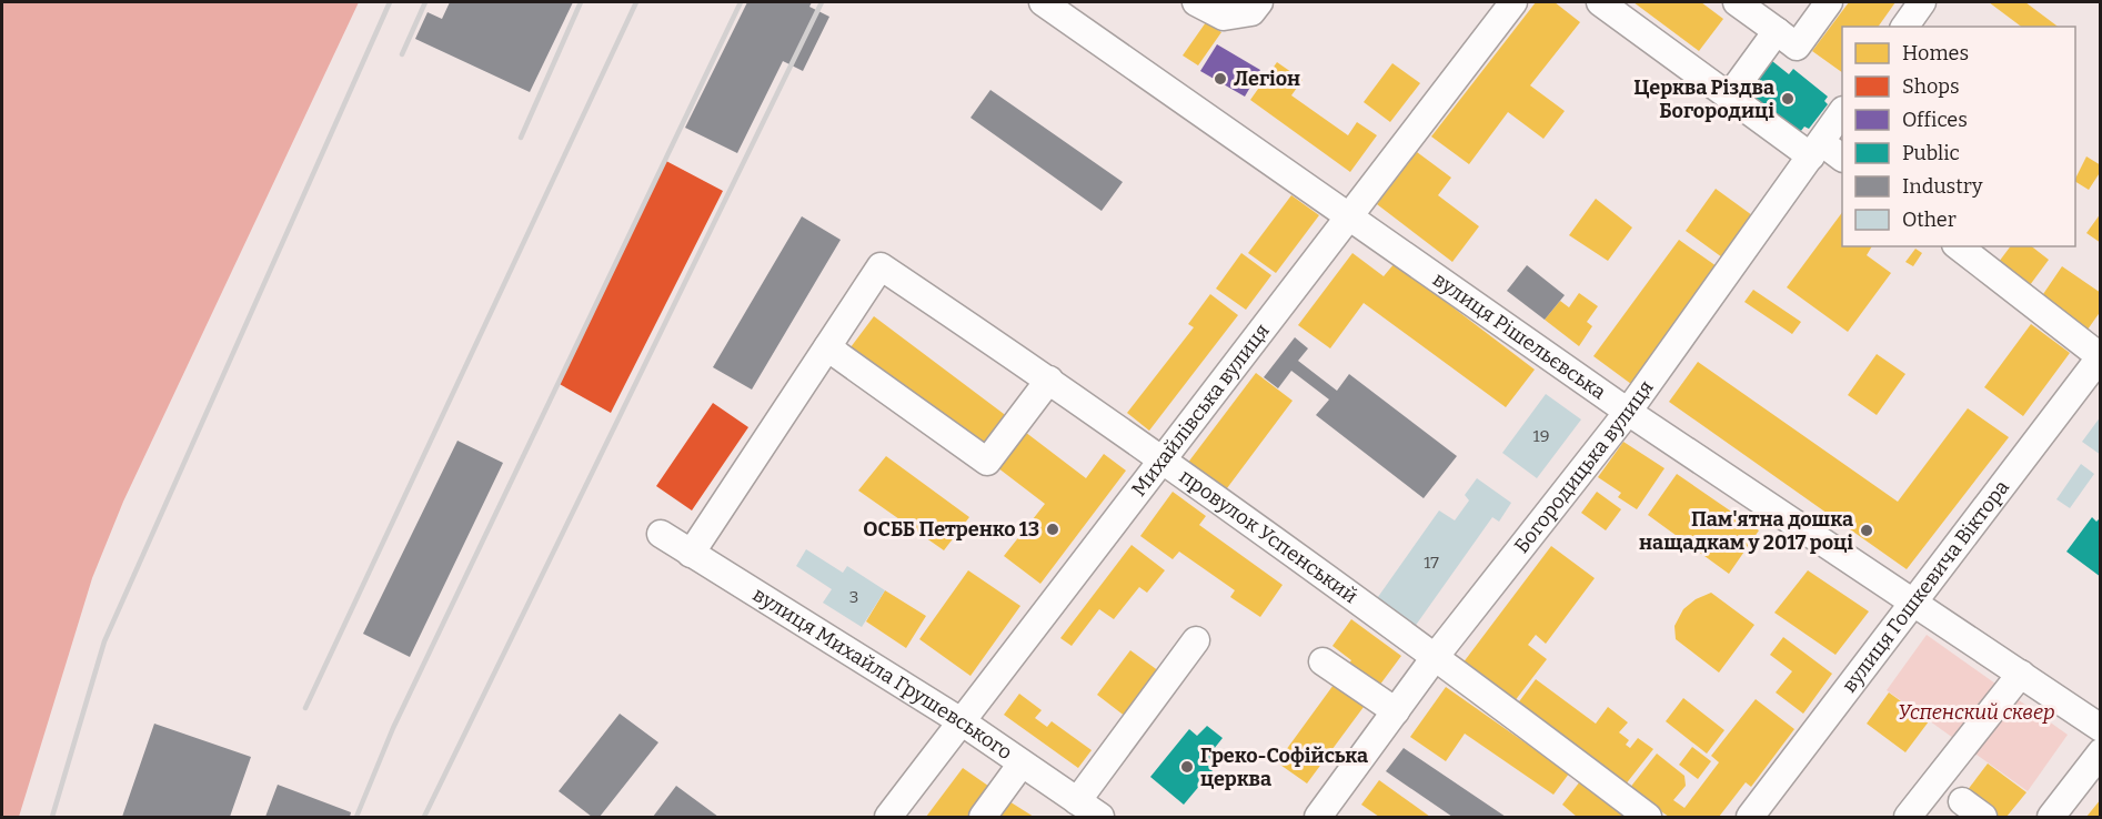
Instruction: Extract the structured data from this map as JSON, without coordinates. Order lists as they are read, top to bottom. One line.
{"streets":{"street":["вулиця Рішельєвська","Михайлівська вулиця","Богородицька вулиця","провулок Успенський","вулиця Гошкевича Віктора","вулиця Михайла Грушевського"]},"crossings":[["вулиця Рішельєвська","Михайлівська вулиця"],["вулиця Рішельєвська","Богородицька вулиця"],["вулиця Рішельєвська","вулиця Гошкевича Віктора"],["Михайлівська вулиця","провулок Успенський"],["Михайлівська вулиця","вулиця Михайла Грушевського"],["Богородицька вулиця","провулок Успенський"]],"parks":["Успенский сквер"],"places":["Легіон","Церква Різдва Богородиці","ОСББ Петренко 13","Пам'ятна дошка нащадкам у 2017 році","Греко-Софійська церква"],"house_numbers":["19","17","3"],"legend":["Homes","Shops","Offices","Public","Industry","Other"]}
